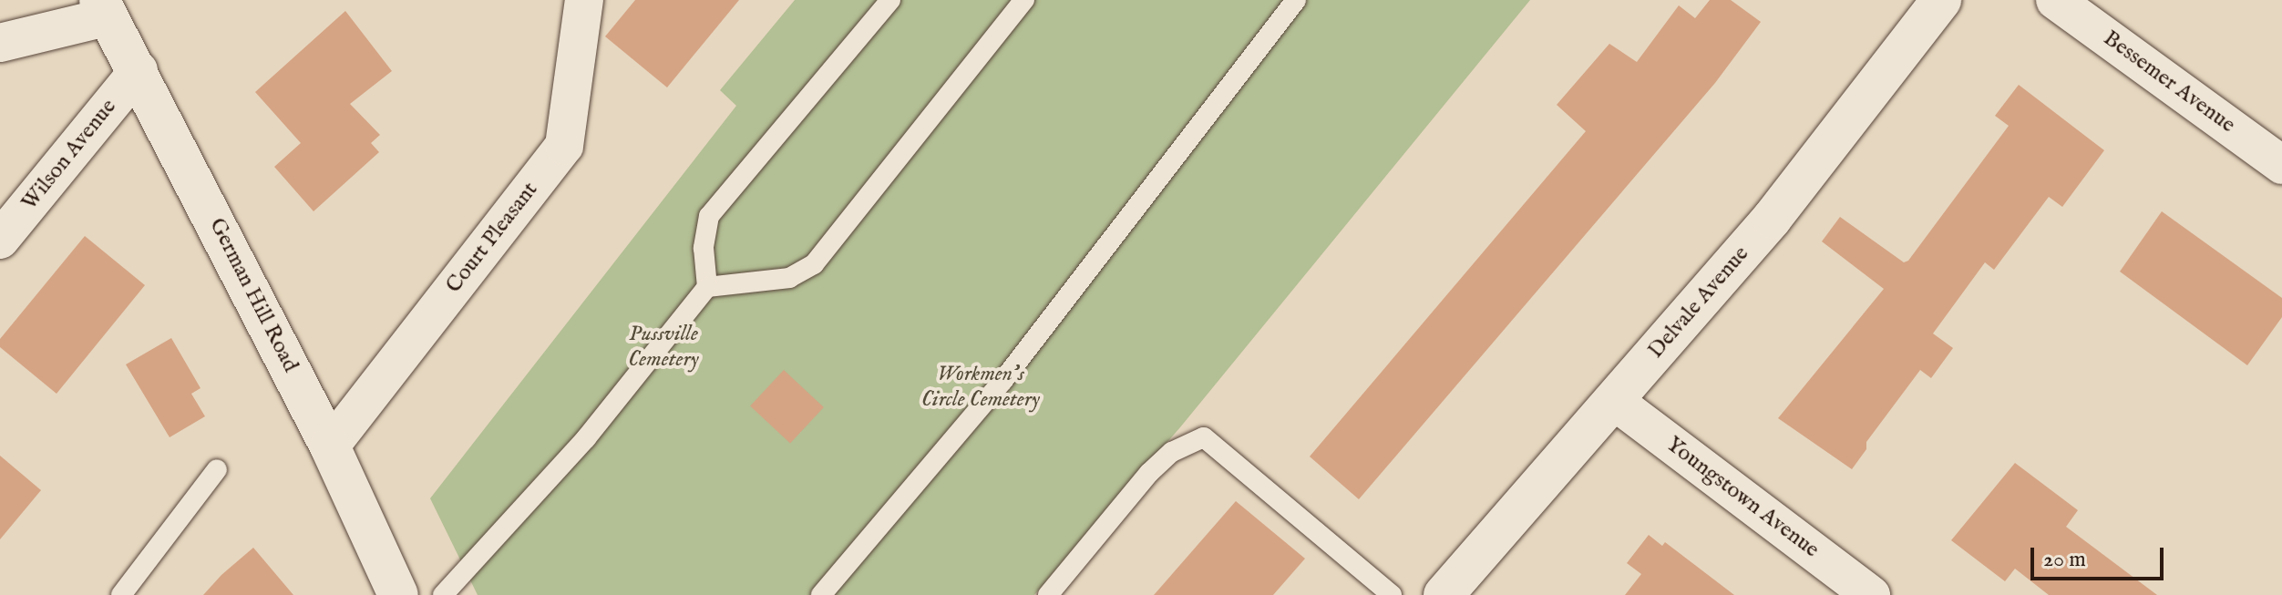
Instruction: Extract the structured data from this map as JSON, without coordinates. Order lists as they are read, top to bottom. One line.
{"streets":{"street":["Bessemer Avenue","Wilson Avenue","Court Pleasant","German Hill Road","Delvale Avenue","Youngstown Avenue"]},"crossings":[["Wilson Avenue","German Hill Road"],["Court Pleasant","German Hill Road"],["Delvale Avenue","Youngstown Avenue"]],"parks":["Pussville Cemetery","Workmen's Circle Cemetery"],"scale_bar":"20 m"}
